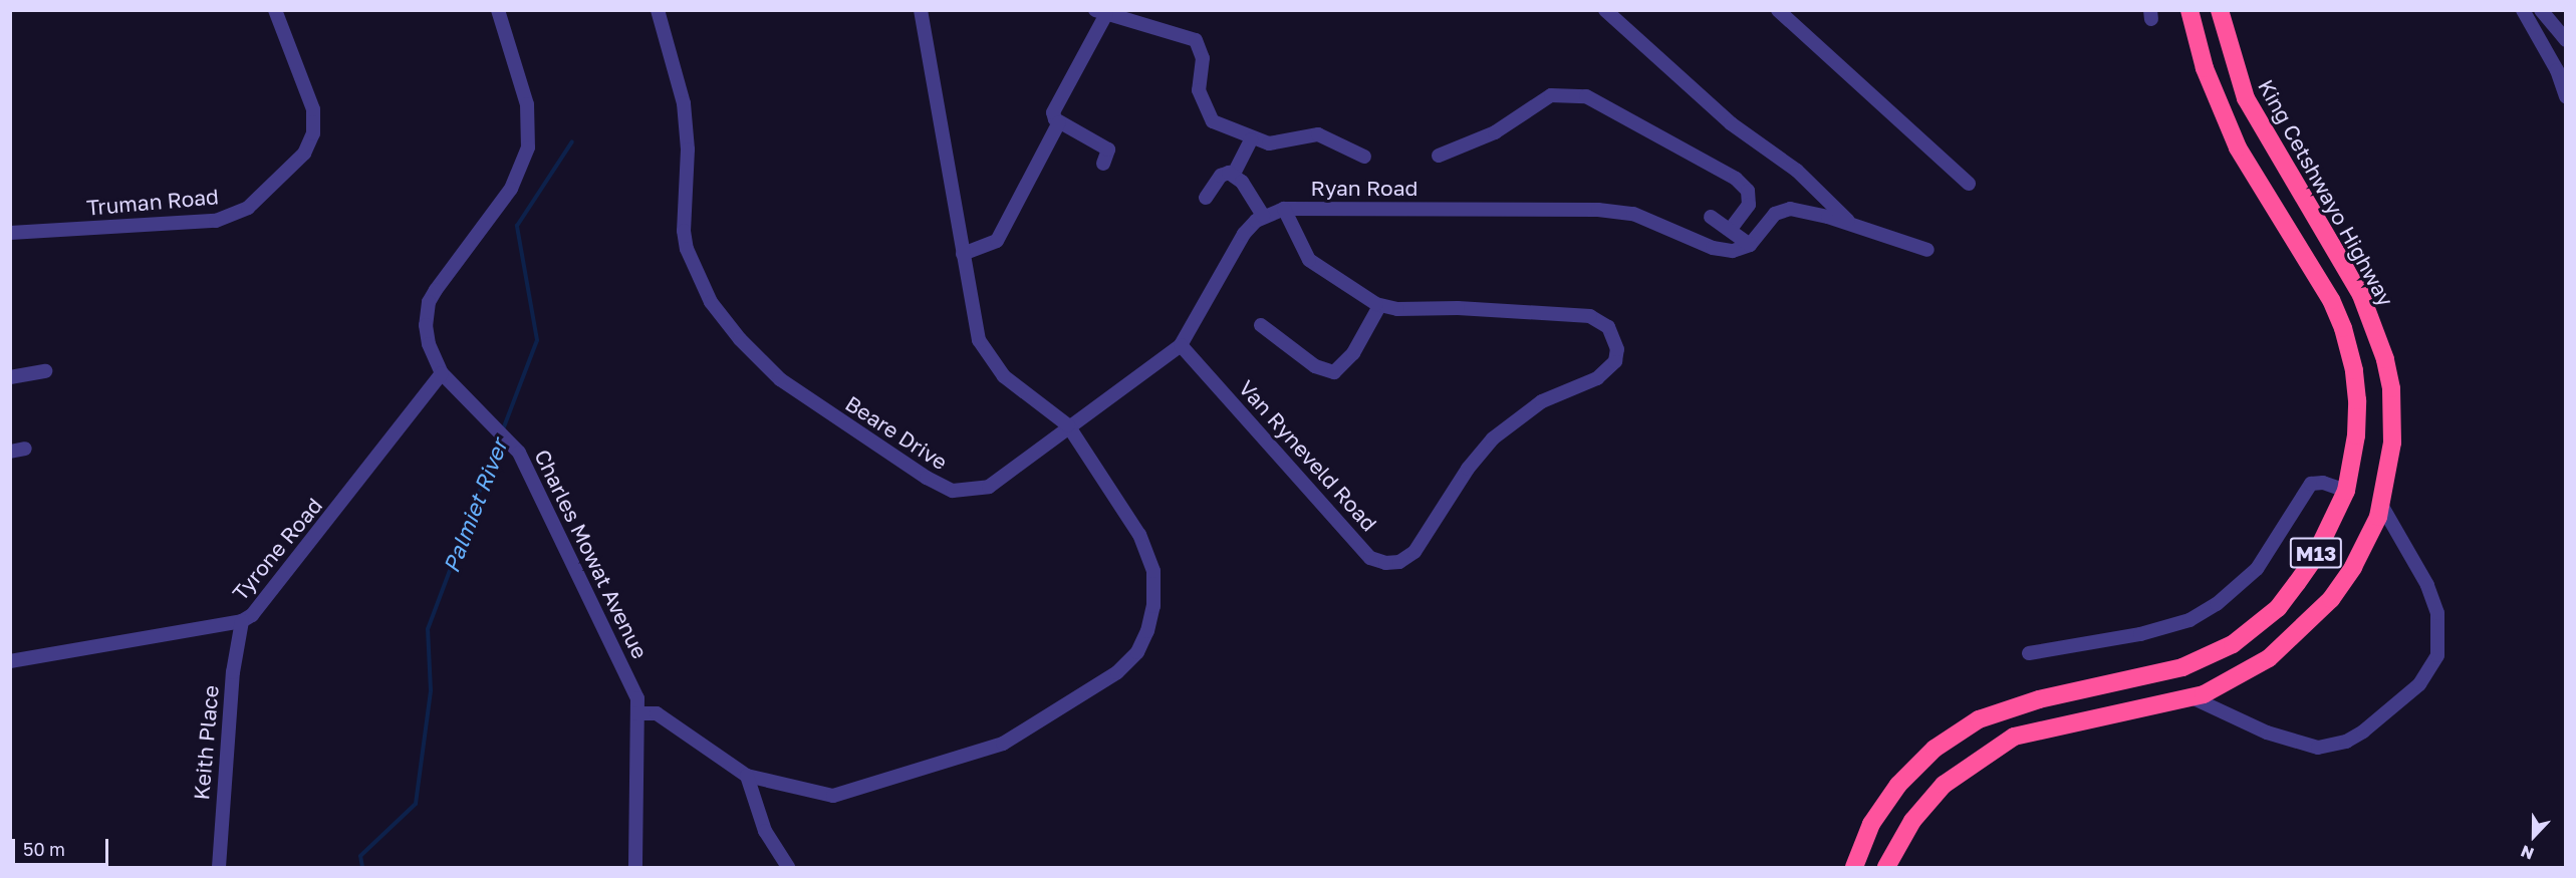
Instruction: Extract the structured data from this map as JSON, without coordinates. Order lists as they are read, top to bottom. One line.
{"streets":{"highway":["King Cetshwayo Highway","M13"],"street":["Ryan Road","Truman Road","Beare Drive","Van Ryneveld Road","Tyrone Road","Charles Mowat Avenue","Keith Place"]},"crossings":[["Ryan Road","Beare Drive"],["Ryan Road","Van Ryneveld Road"],["Tyrone Road","Charles Mowat Avenue"],["Tyrone Road","Keith Place"]],"water":["Palmiet River"],"scale_bar":"50 m","north":"bottom"}
